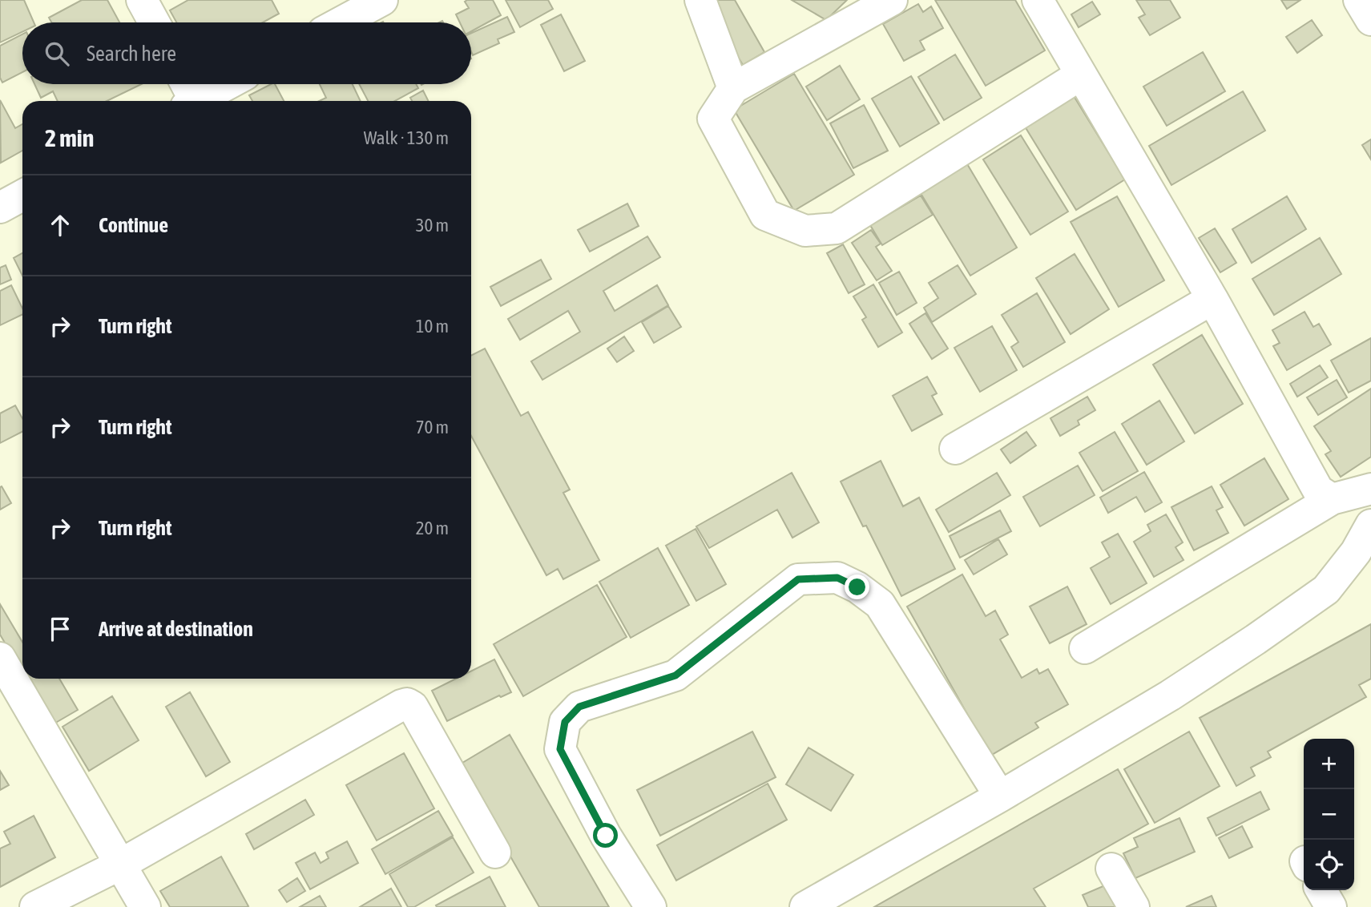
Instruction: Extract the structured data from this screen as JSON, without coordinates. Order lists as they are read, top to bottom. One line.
{"page":{"search":"Search here","heading":["2 min","Walk · 130 m"],"list":[["Continue","30 m"],["Turn right","10 m"],["Turn right","70 m"],["Turn right","20 m"],"Arrive at destination"],"map_buttons":["+","−"]}}
